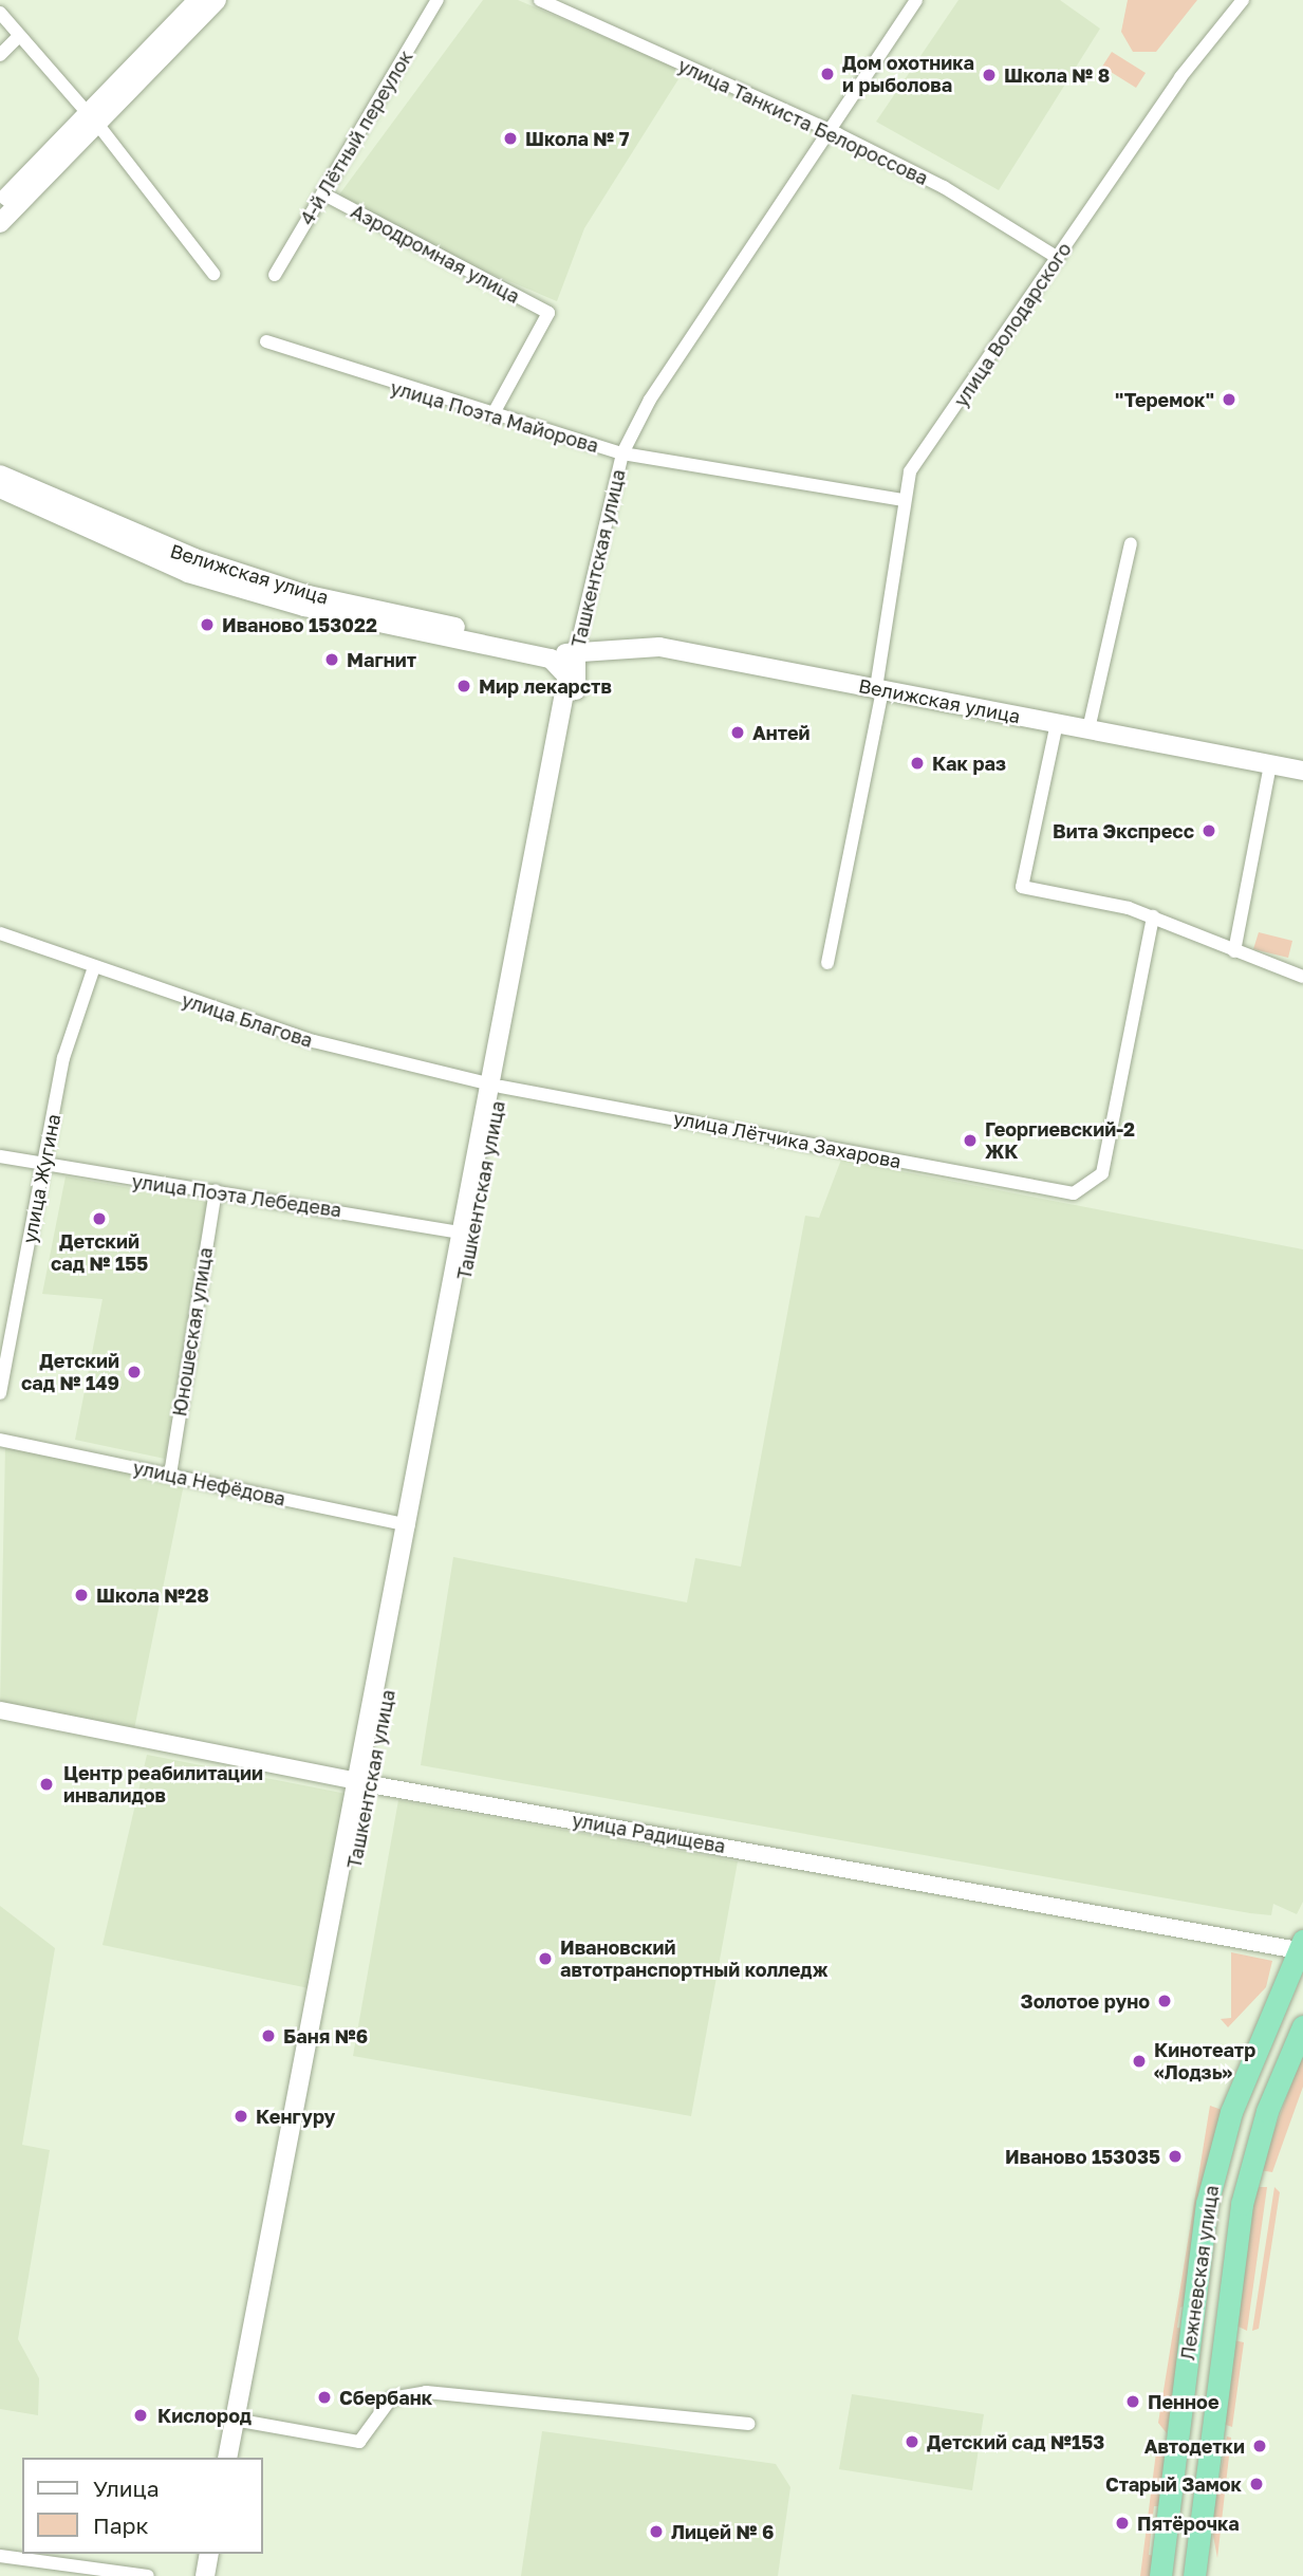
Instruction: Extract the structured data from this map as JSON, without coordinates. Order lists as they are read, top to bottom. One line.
{"streets":{"highway":["Лежневская улица"],"main road":["Ташкентская улица","Велижская улица"],"street":["улица Танкиста Белороссова","4-й Лётный переулок","Аэродромная улица","улица Володарского","улица Поэта Майорова","улица Благова","улица Лётчика Захарова","улица Жугина","улица Поэта Лебедева","Юношеская улица","улица Нефёдова","улица Радищева"]},"crossings":[["улица Танкиста Белороссова","улица Володарского"],["улица Танкиста Белороссова","Ташкентская улица"],["4-й Лётный переулок","Аэродромная улица"],["Аэродромная улица","улица Поэта Майорова"],["улица Володарского","улица Поэта Майорова"],["улица Володарского","Велижская улица"],["улица Поэта Майорова","Ташкентская улица"],["Ташкентская улица","Велижская улица"],["Ташкентская улица","улица Благова"],["Ташкентская улица","улица Лётчика Захарова"],["Ташкентская улица","улица Поэта Лебедева"],["Ташкентская улица","улица Нефёдова"],["Ташкентская улица","улица Радищева"],["улица Благова","улица Лётчика Захарова"],["улица Благова","улица Жугина"],["улица Жугина","улица Поэта Лебедева"],["улица Поэта Лебедева","Юношеская улица"],["Юношеская улица","улица Нефёдова"],["улица Радищева","Лежневская улица"]],"places":["Дом охотника и рыболова","Школа № 8","Школа № 7","\"Теремок\"","Иваново 153022","Магнит","Мир лекарств","Антей","Как раз","Вита Экспресс","Георгиевский-2 ЖК","Детский сад № 155","Детский сад № 149","Школа №28","Центр реабилитации инвалидов","Ивановский автотранспортный колледж","Золотое руно","Баня №6","Кинотеатр «Лодзь»","Кенгуру","Иваново 153035","Сбербанк","Пенное","Кислород","Детский сад №153","Автодетки","Старый Замок","Пятёрочка","Лицей № 6"],"legend":["Улица","Парк"]}
